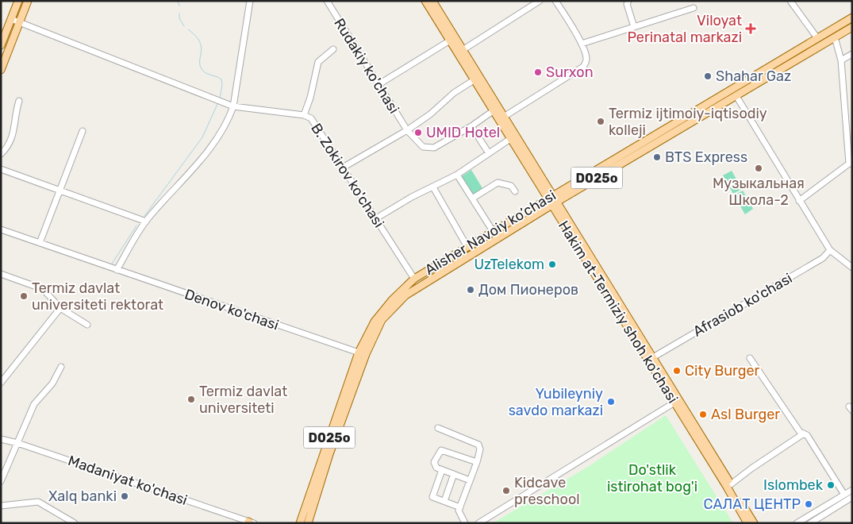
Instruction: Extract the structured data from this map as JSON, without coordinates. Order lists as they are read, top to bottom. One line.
{"streets":{"main road":["D025o","Alisher Navoiy ko’chasi","Hakim at-Termiziy shoh ko'chasi"],"street":["Rudakiy ko'chasi","B. Zokirov ko'chasi","Afrasiob ko'chasi","Denov ko'chasi","Madaniyat ko'chasi"]},"crossings":[["Rudakiy ko'chasi","Hakim at-Termiziy shoh ko'chasi"],["B. Zokirov ko'chasi","Alisher Navoiy ko’chasi"],["D025o","Alisher Navoiy ko’chasi"],["D025o","Denov ko'chasi"],["Alisher Navoiy ko’chasi","Denov ko'chasi"],["Alisher Navoiy ko’chasi","Hakim at-Termiziy shoh ko'chasi"],["Afrasiob ko'chasi","Hakim at-Termiziy shoh ko'chasi"]],"parks":["Do'stlik istirohat bog'i"],"places":{"health":["Viloyat Perinatal markazi"],"other":["Surxon","Shahar Gaz","Termiz ijtimoiy-iqtisodiy kolleji","UMID Hotel","BTS Express","Музыкальная Школа-2","UzTelekom","Дом Пионеров","Termiz davlat universiteti rektorat","City Burger","Termiz davlat universiteti","Yubileyniy savdo markazi","Asl Burger","Islombek","Kidcave preschool","Xalq banki","САЛАТ ЦЕНТР"]}}
